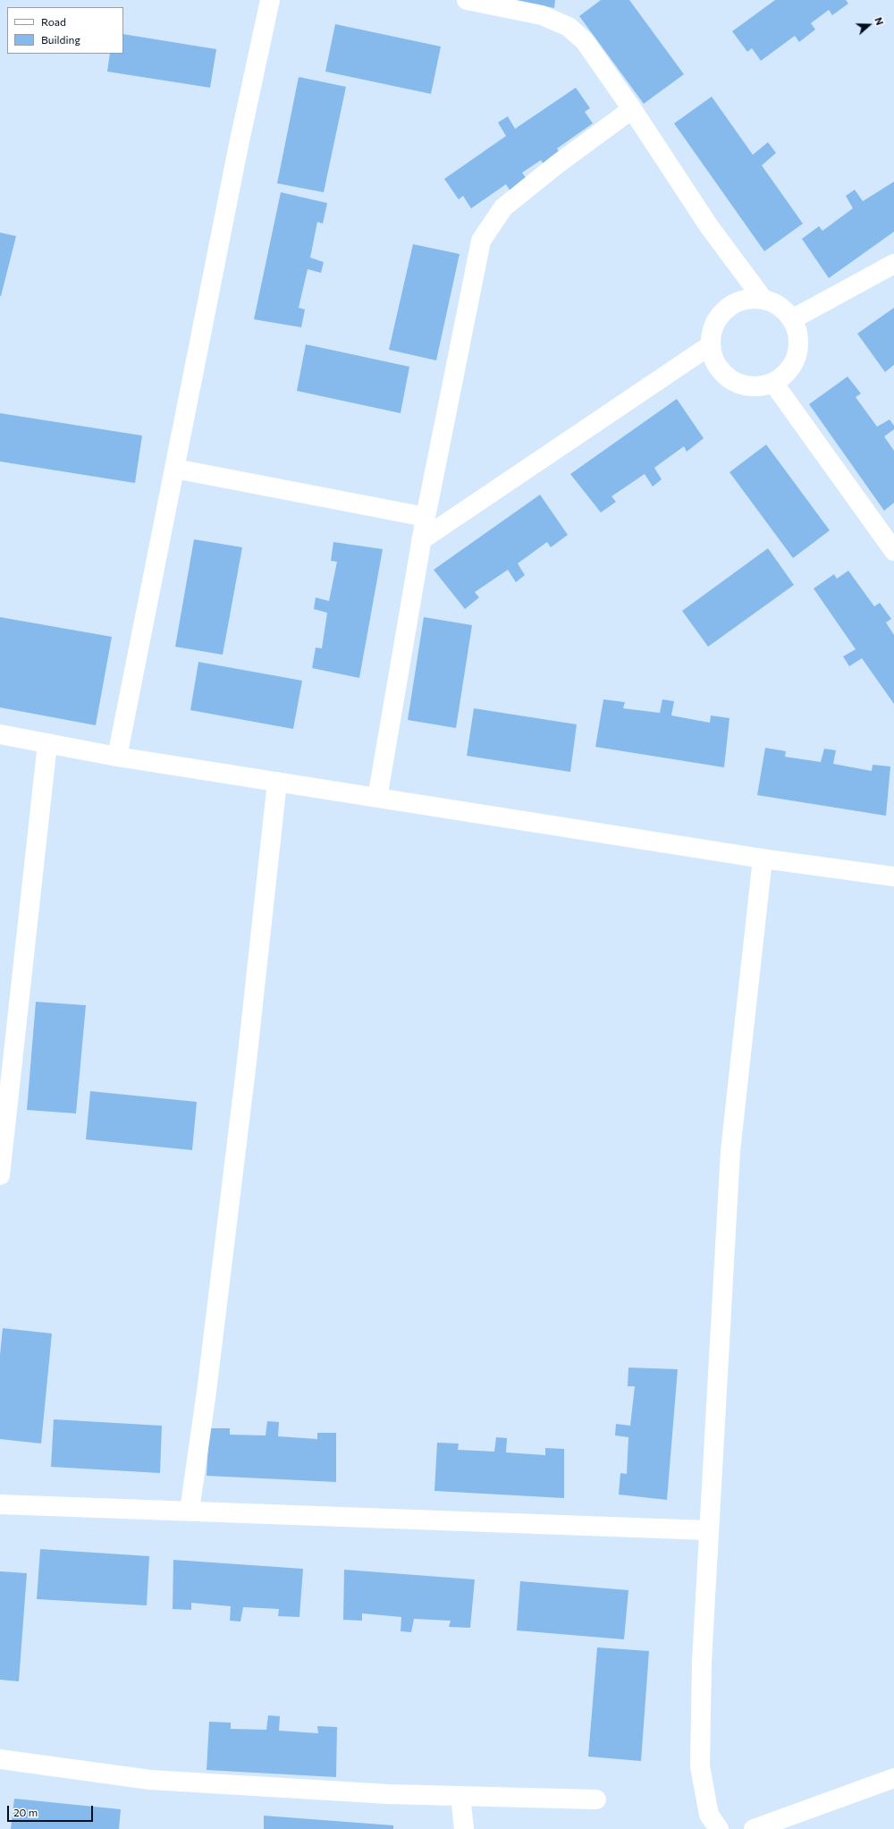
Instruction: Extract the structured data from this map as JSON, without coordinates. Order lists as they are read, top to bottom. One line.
{"legend":["Road","Building"],"scale_bar":"20 m","north":"right"}
